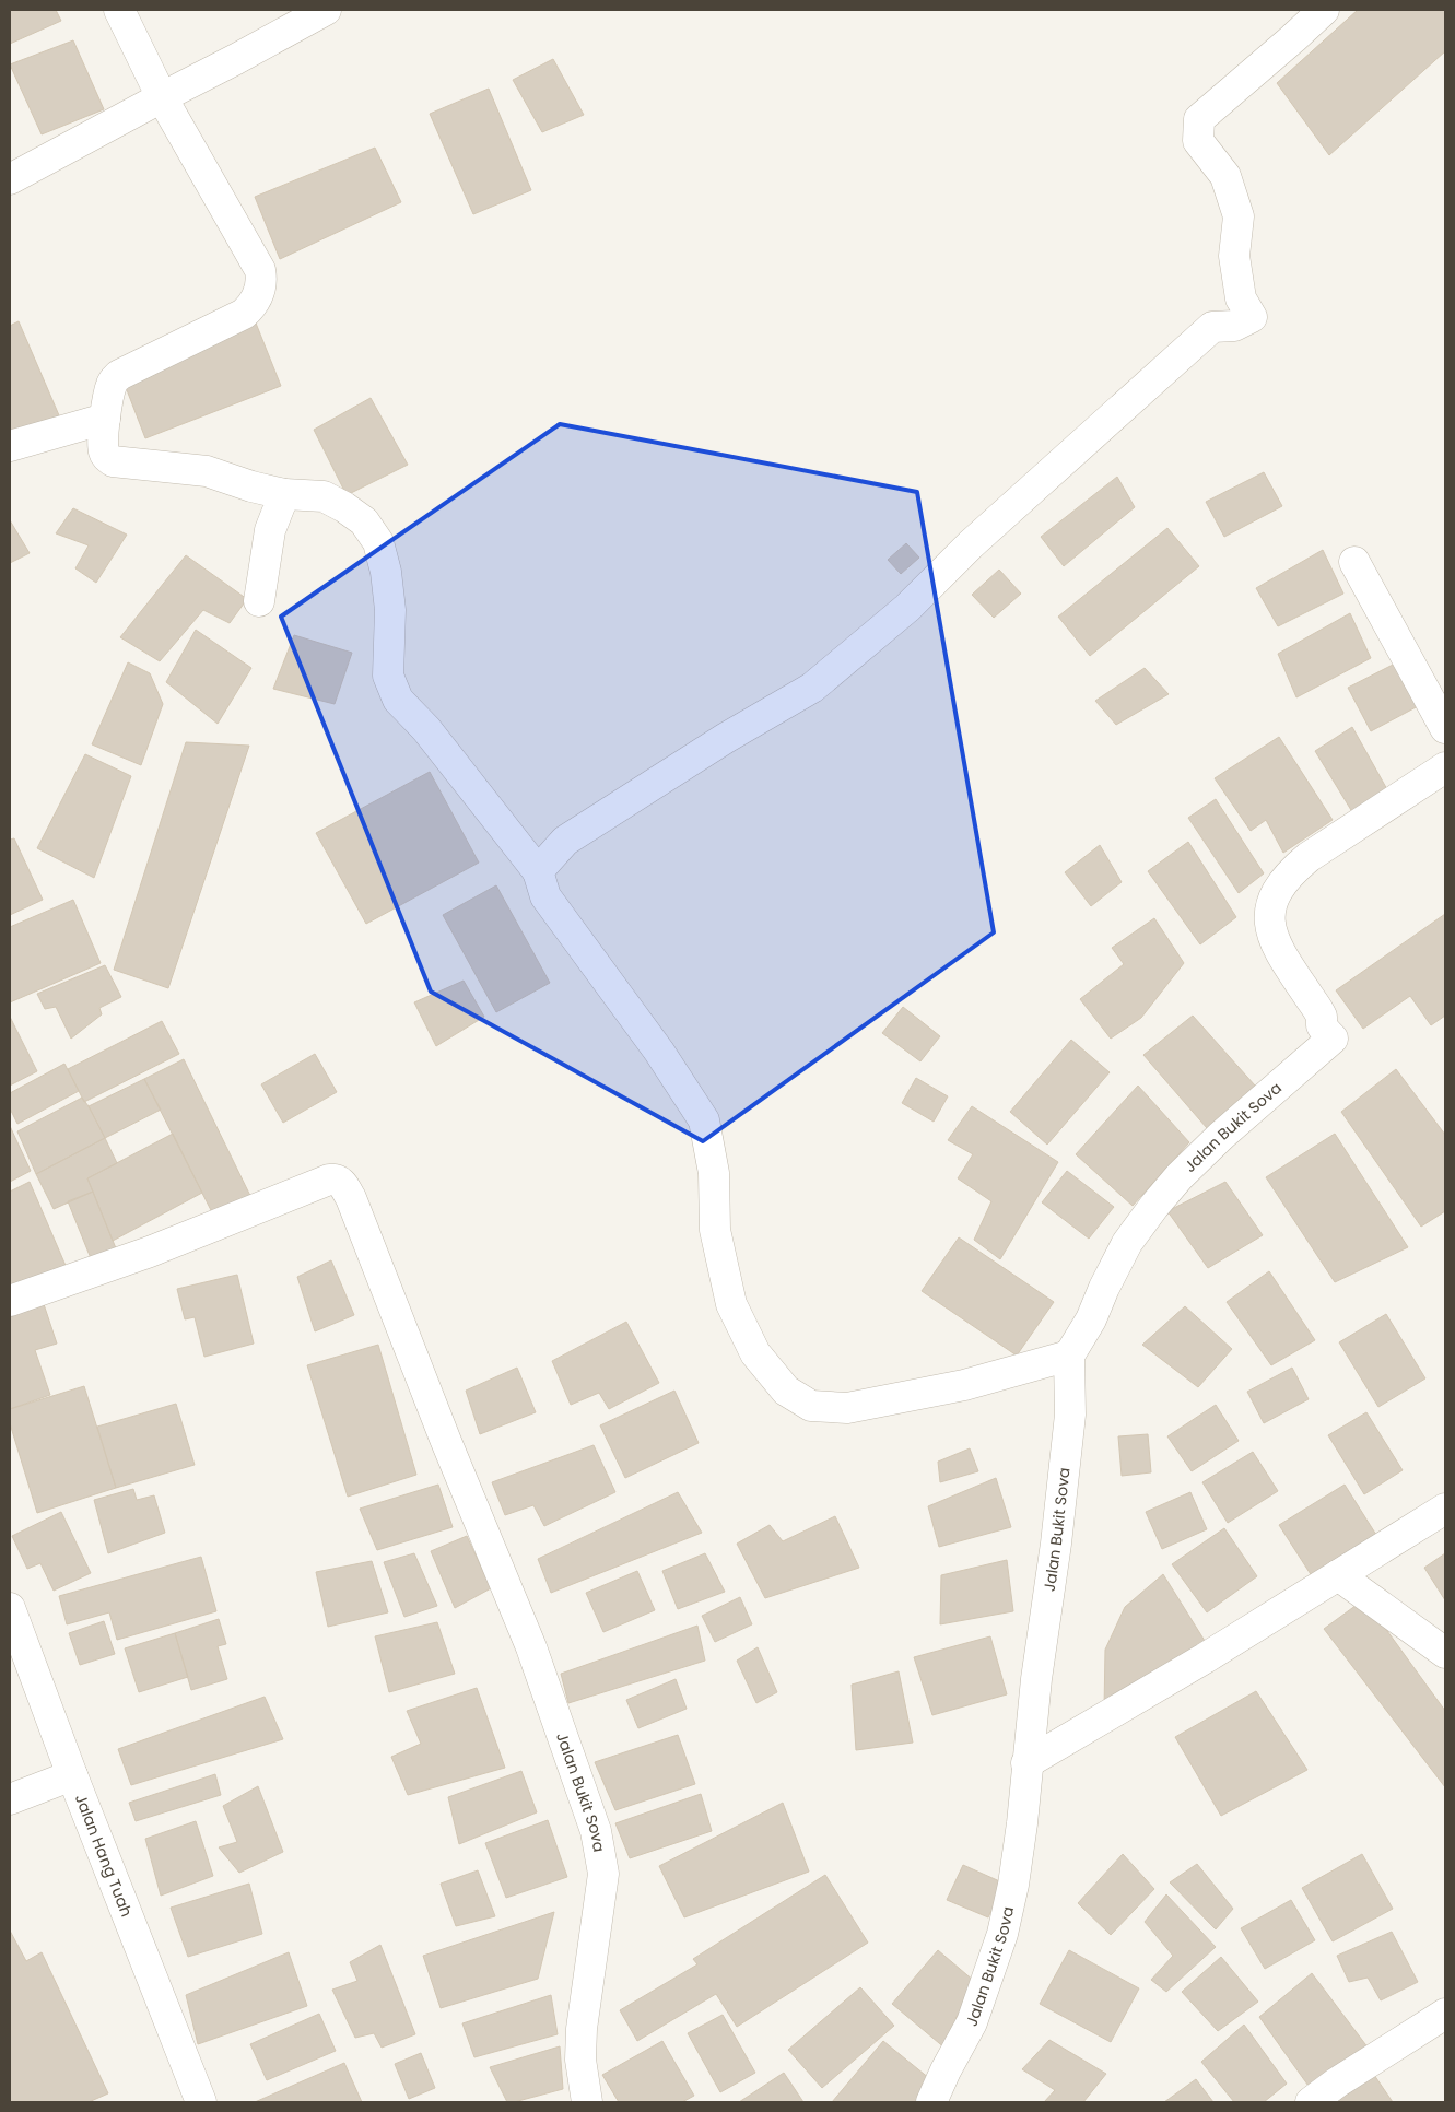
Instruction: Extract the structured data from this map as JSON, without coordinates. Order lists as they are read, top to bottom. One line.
{"streets":{"street":["Jalan Bukit Sova","Jalan Hang Tuah"]}}
